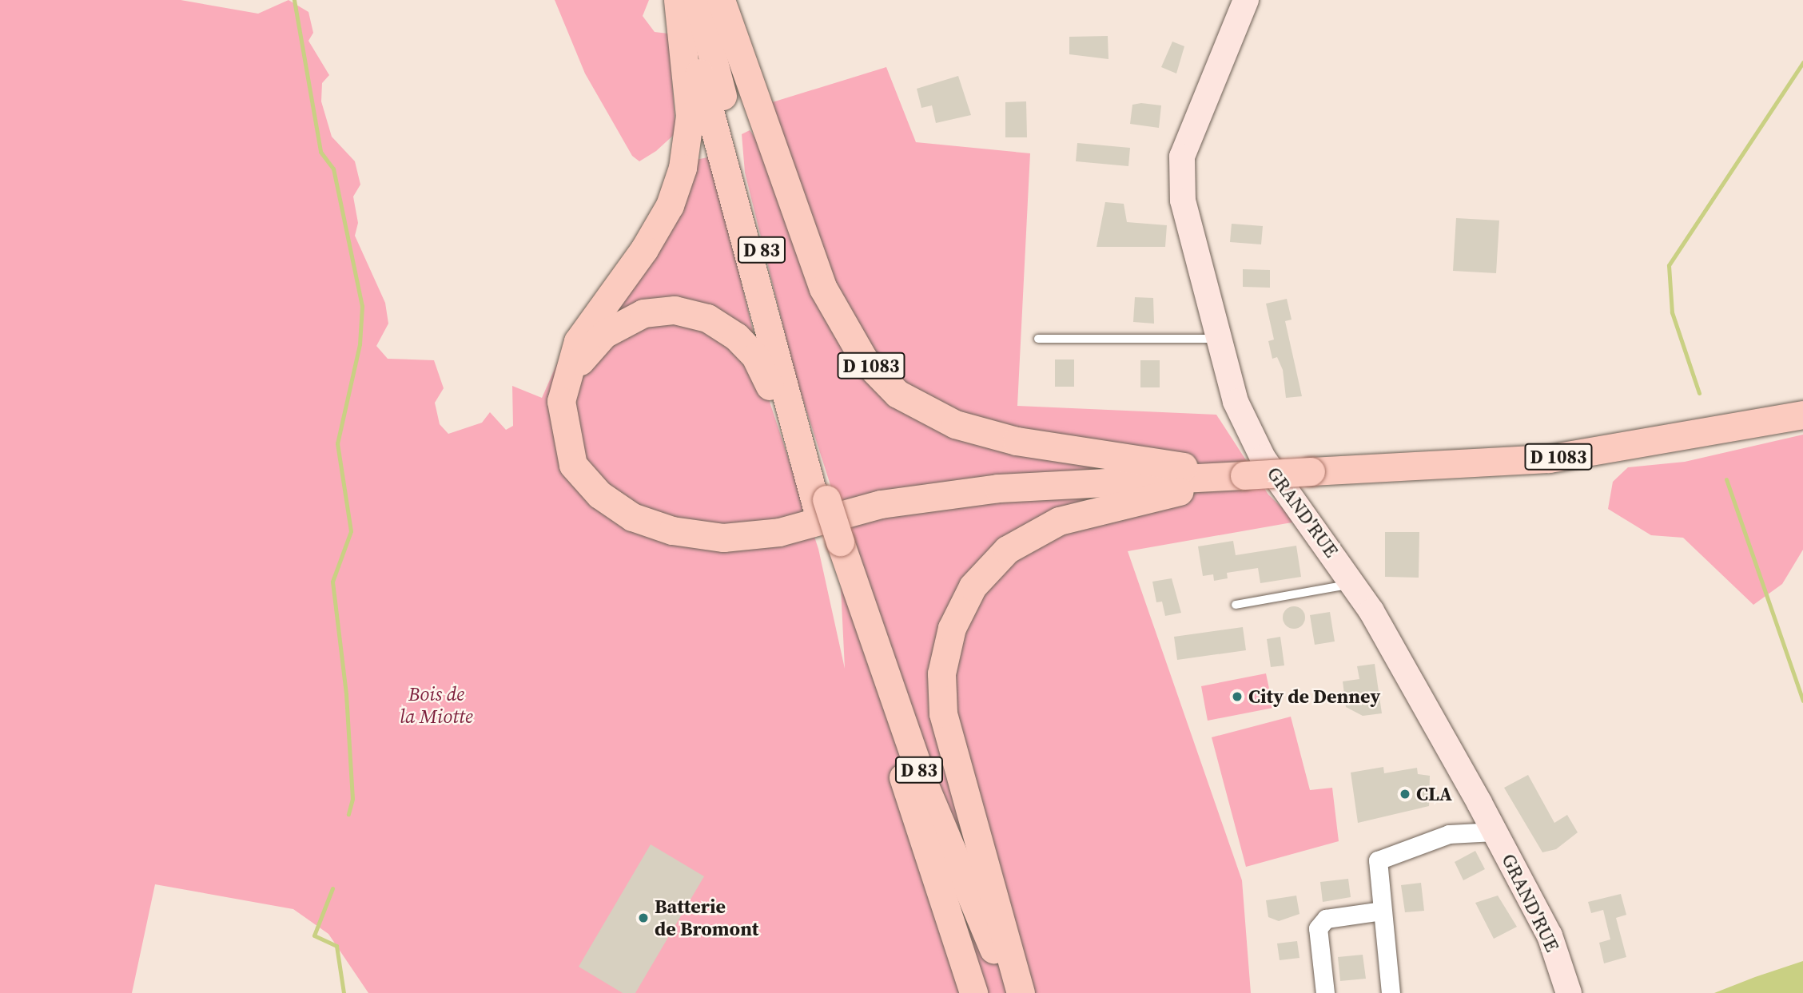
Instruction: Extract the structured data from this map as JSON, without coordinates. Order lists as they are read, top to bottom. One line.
{"streets":{"main road":["D 83","D 1083"],"street":["GRAND'RUE"]},"crossings":[["D 83","D 1083"]],"parks":["Bois de la Miotte"],"places":["City de Denney","CLA","Batterie de Bromont"]}
